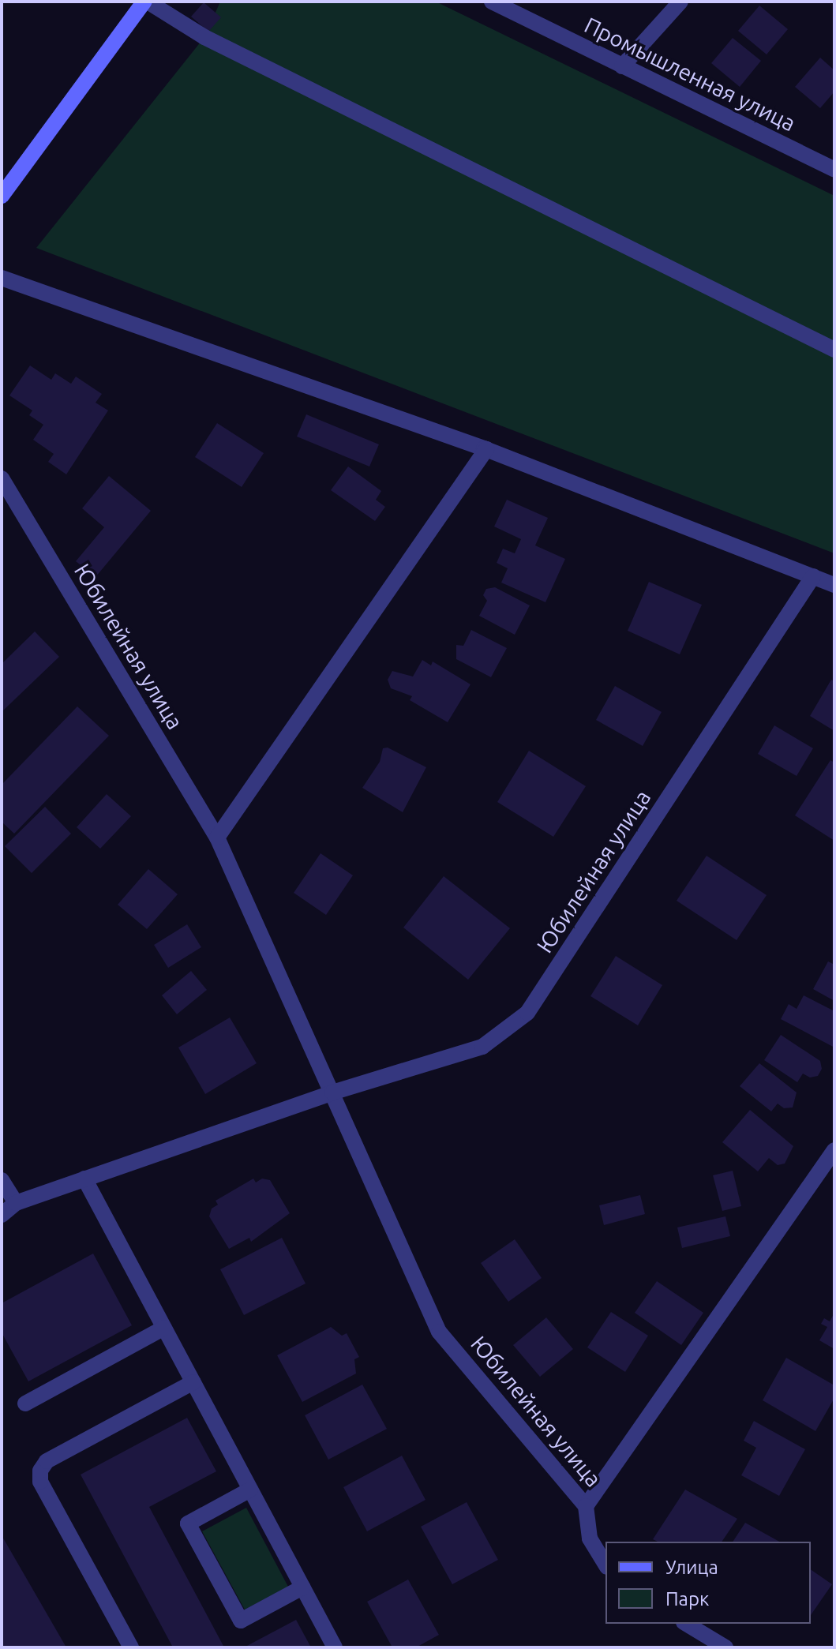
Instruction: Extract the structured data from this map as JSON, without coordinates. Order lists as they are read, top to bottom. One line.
{"streets":{"street":["Промышленная улица","Юбилейная улица"]},"legend":["Улица","Парк"]}
